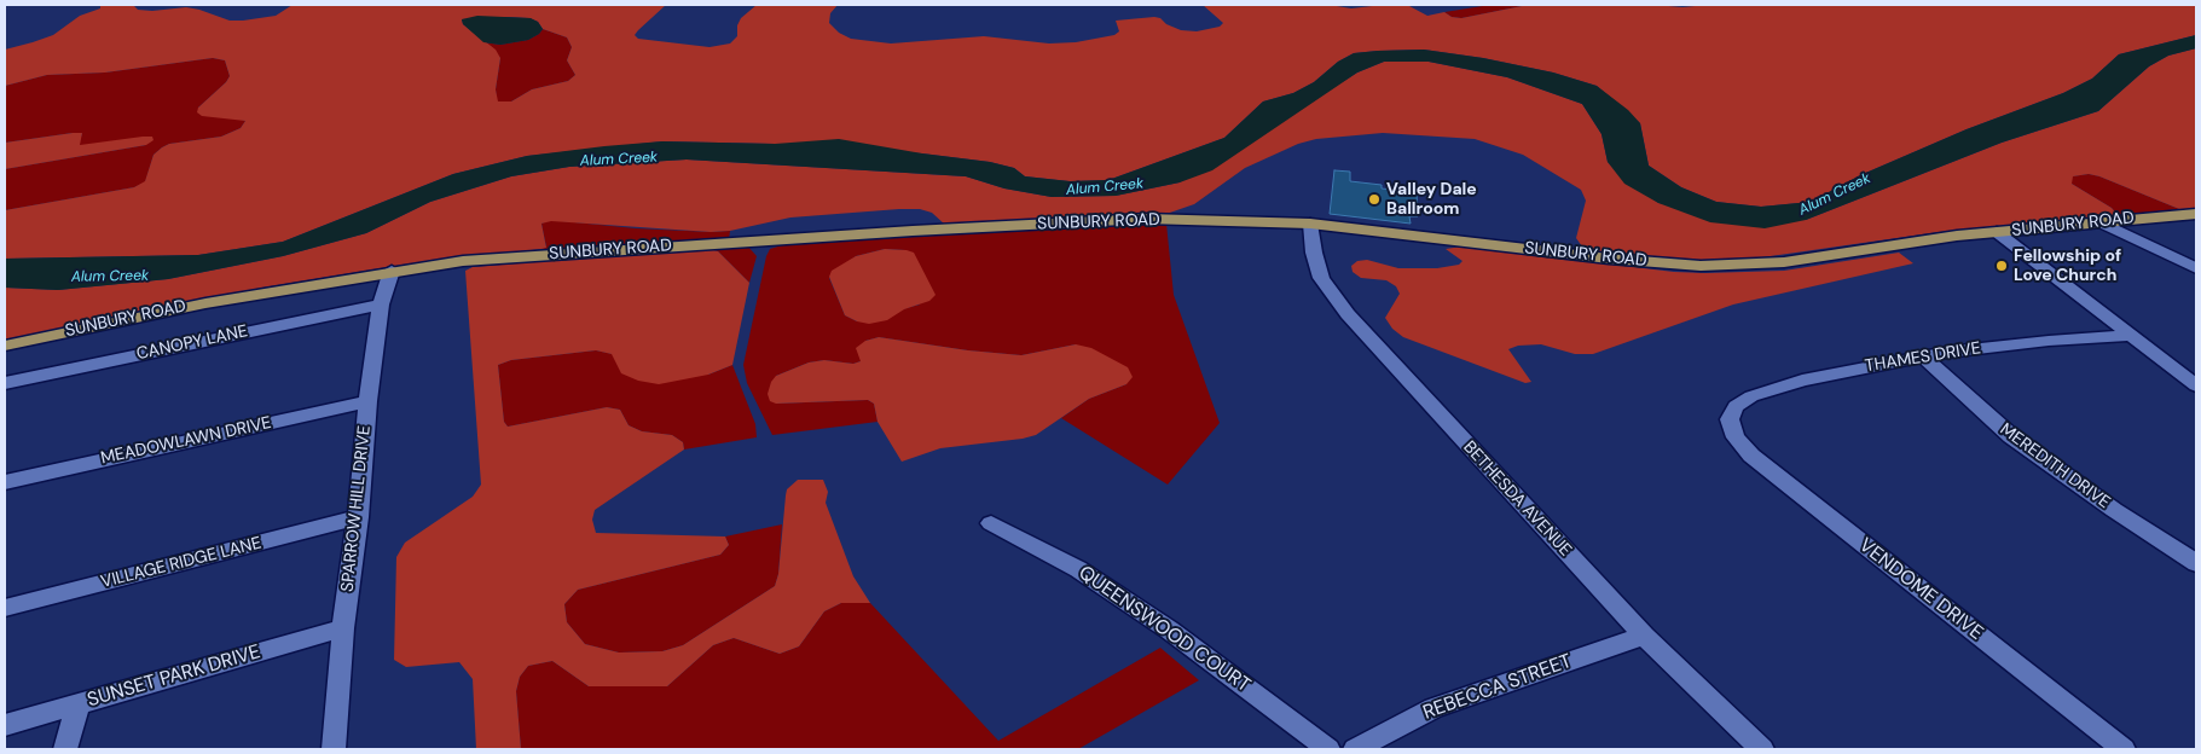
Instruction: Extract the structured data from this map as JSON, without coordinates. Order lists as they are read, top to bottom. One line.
{"streets":{"main road":["SUNBURY ROAD"],"street":["CANOPY LANE","THAMES DRIVE","MEADOWLAWN DRIVE","MEREDITH DRIVE","BETHESDA AVENUE","SPARROW HILL DRIVE","VILLAGE RIDGE LANE","VENDOME DRIVE","QUEENSWOOD COURT","SUNSET PARK DRIVE","REBECCA STREET"]},"crossings":[["SUNBURY ROAD","BETHESDA AVENUE"],["SUNBURY ROAD","SPARROW HILL DRIVE"],["CANOPY LANE","SPARROW HILL DRIVE"],["THAMES DRIVE","MEREDITH DRIVE"],["THAMES DRIVE","VENDOME DRIVE"],["MEADOWLAWN DRIVE","SPARROW HILL DRIVE"],["BETHESDA AVENUE","REBECCA STREET"],["SPARROW HILL DRIVE","VILLAGE RIDGE LANE"],["SPARROW HILL DRIVE","SUNSET PARK DRIVE"]],"water":["Alum Creek"],"places":["Valley Dale Ballroom","Fellowship of Love Church"]}
